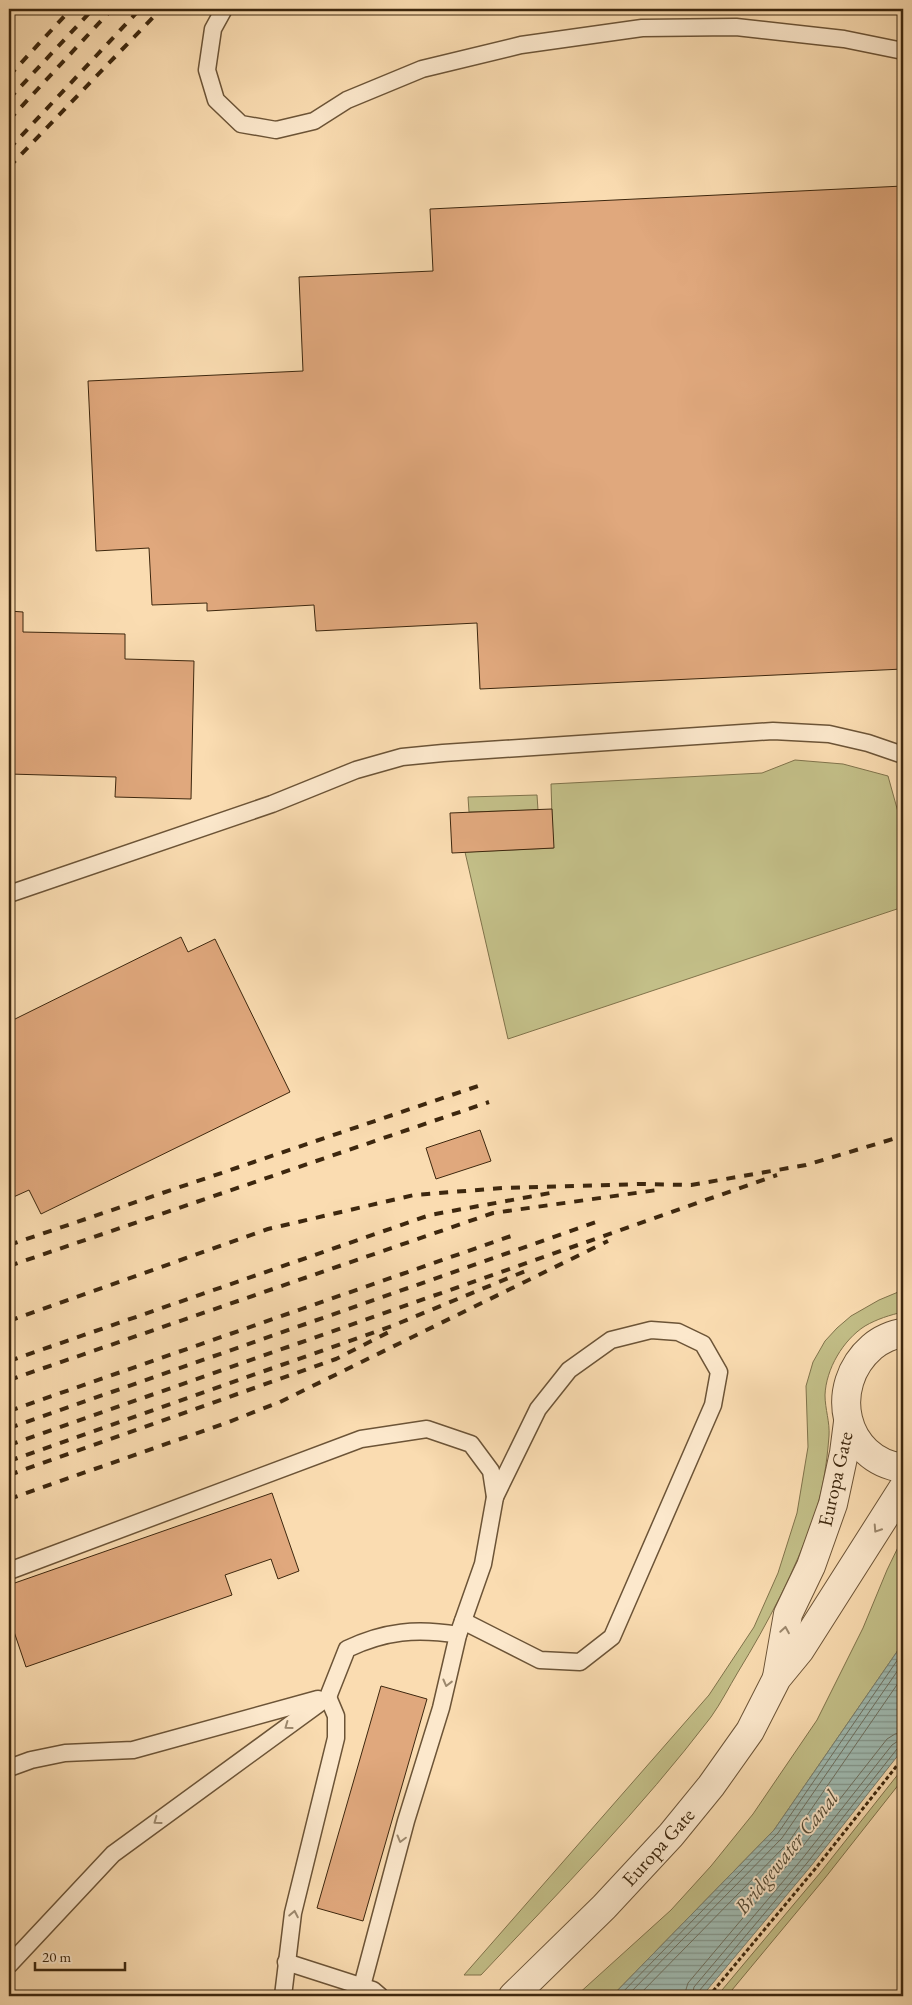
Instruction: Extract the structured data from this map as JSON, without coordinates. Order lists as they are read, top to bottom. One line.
{"streets":{"street":["Europa Gate"]},"water":["Bridgewater Canal"],"scale_bar":"20 m"}
